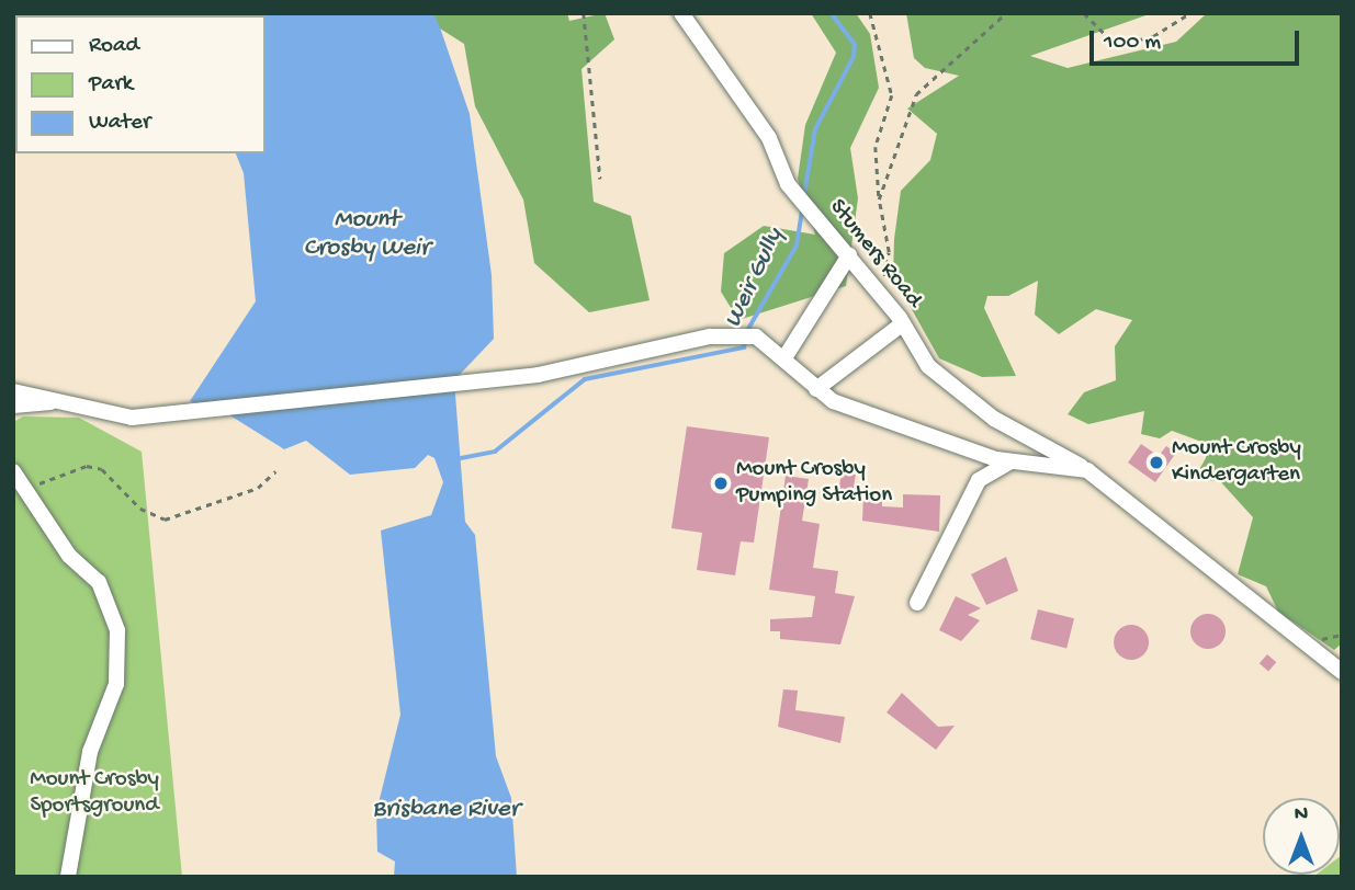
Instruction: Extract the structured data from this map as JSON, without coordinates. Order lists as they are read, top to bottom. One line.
{"streets":{"street":["Stumers Road"]},"water":["Mount Crosby Weir","Weir Gully","Brisbane River"],"parks":["Mount Crosby Sportsground"],"places":["Mount Crosby Kindergarten","Mount Crosby Pumping Station"],"legend":["Road","Park","Water"],"scale_bar":"100 m","north":"top"}
